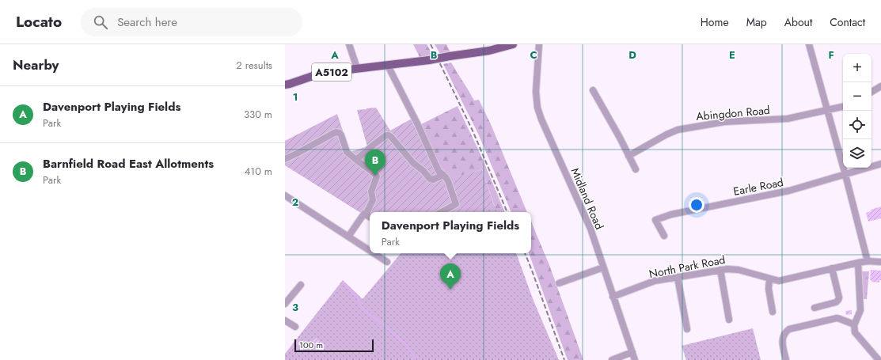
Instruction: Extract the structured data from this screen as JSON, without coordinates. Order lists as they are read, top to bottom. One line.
{"streets":{"main road":["A5102"],"street":["Abingdon Road","Earle Road","Midland Road","North Park Road"]},"crossings":[["Midland Road","North Park Road"]],"scale_bar":"100 m","page":{"header":"Locato","search":"Search here","nav":["Home","Map","About","Contact"],"heading":["Nearby","2 results"],"map_buttons":["+","−"],"list":[{"mark":"A","name":"Davenport Playing Fields","note":"Park","value":"330 m"},{"mark":"B","name":"Barnfield Road East Allotments","note":"Park","value":"410 m"}],"pins":["B","A"],"popup":["Davenport Playing Fields","Park"],"scale":"100 m"},"grid":{"columns":["A","B","C","D","E","F"],"rows":["1","2","3"]}}
